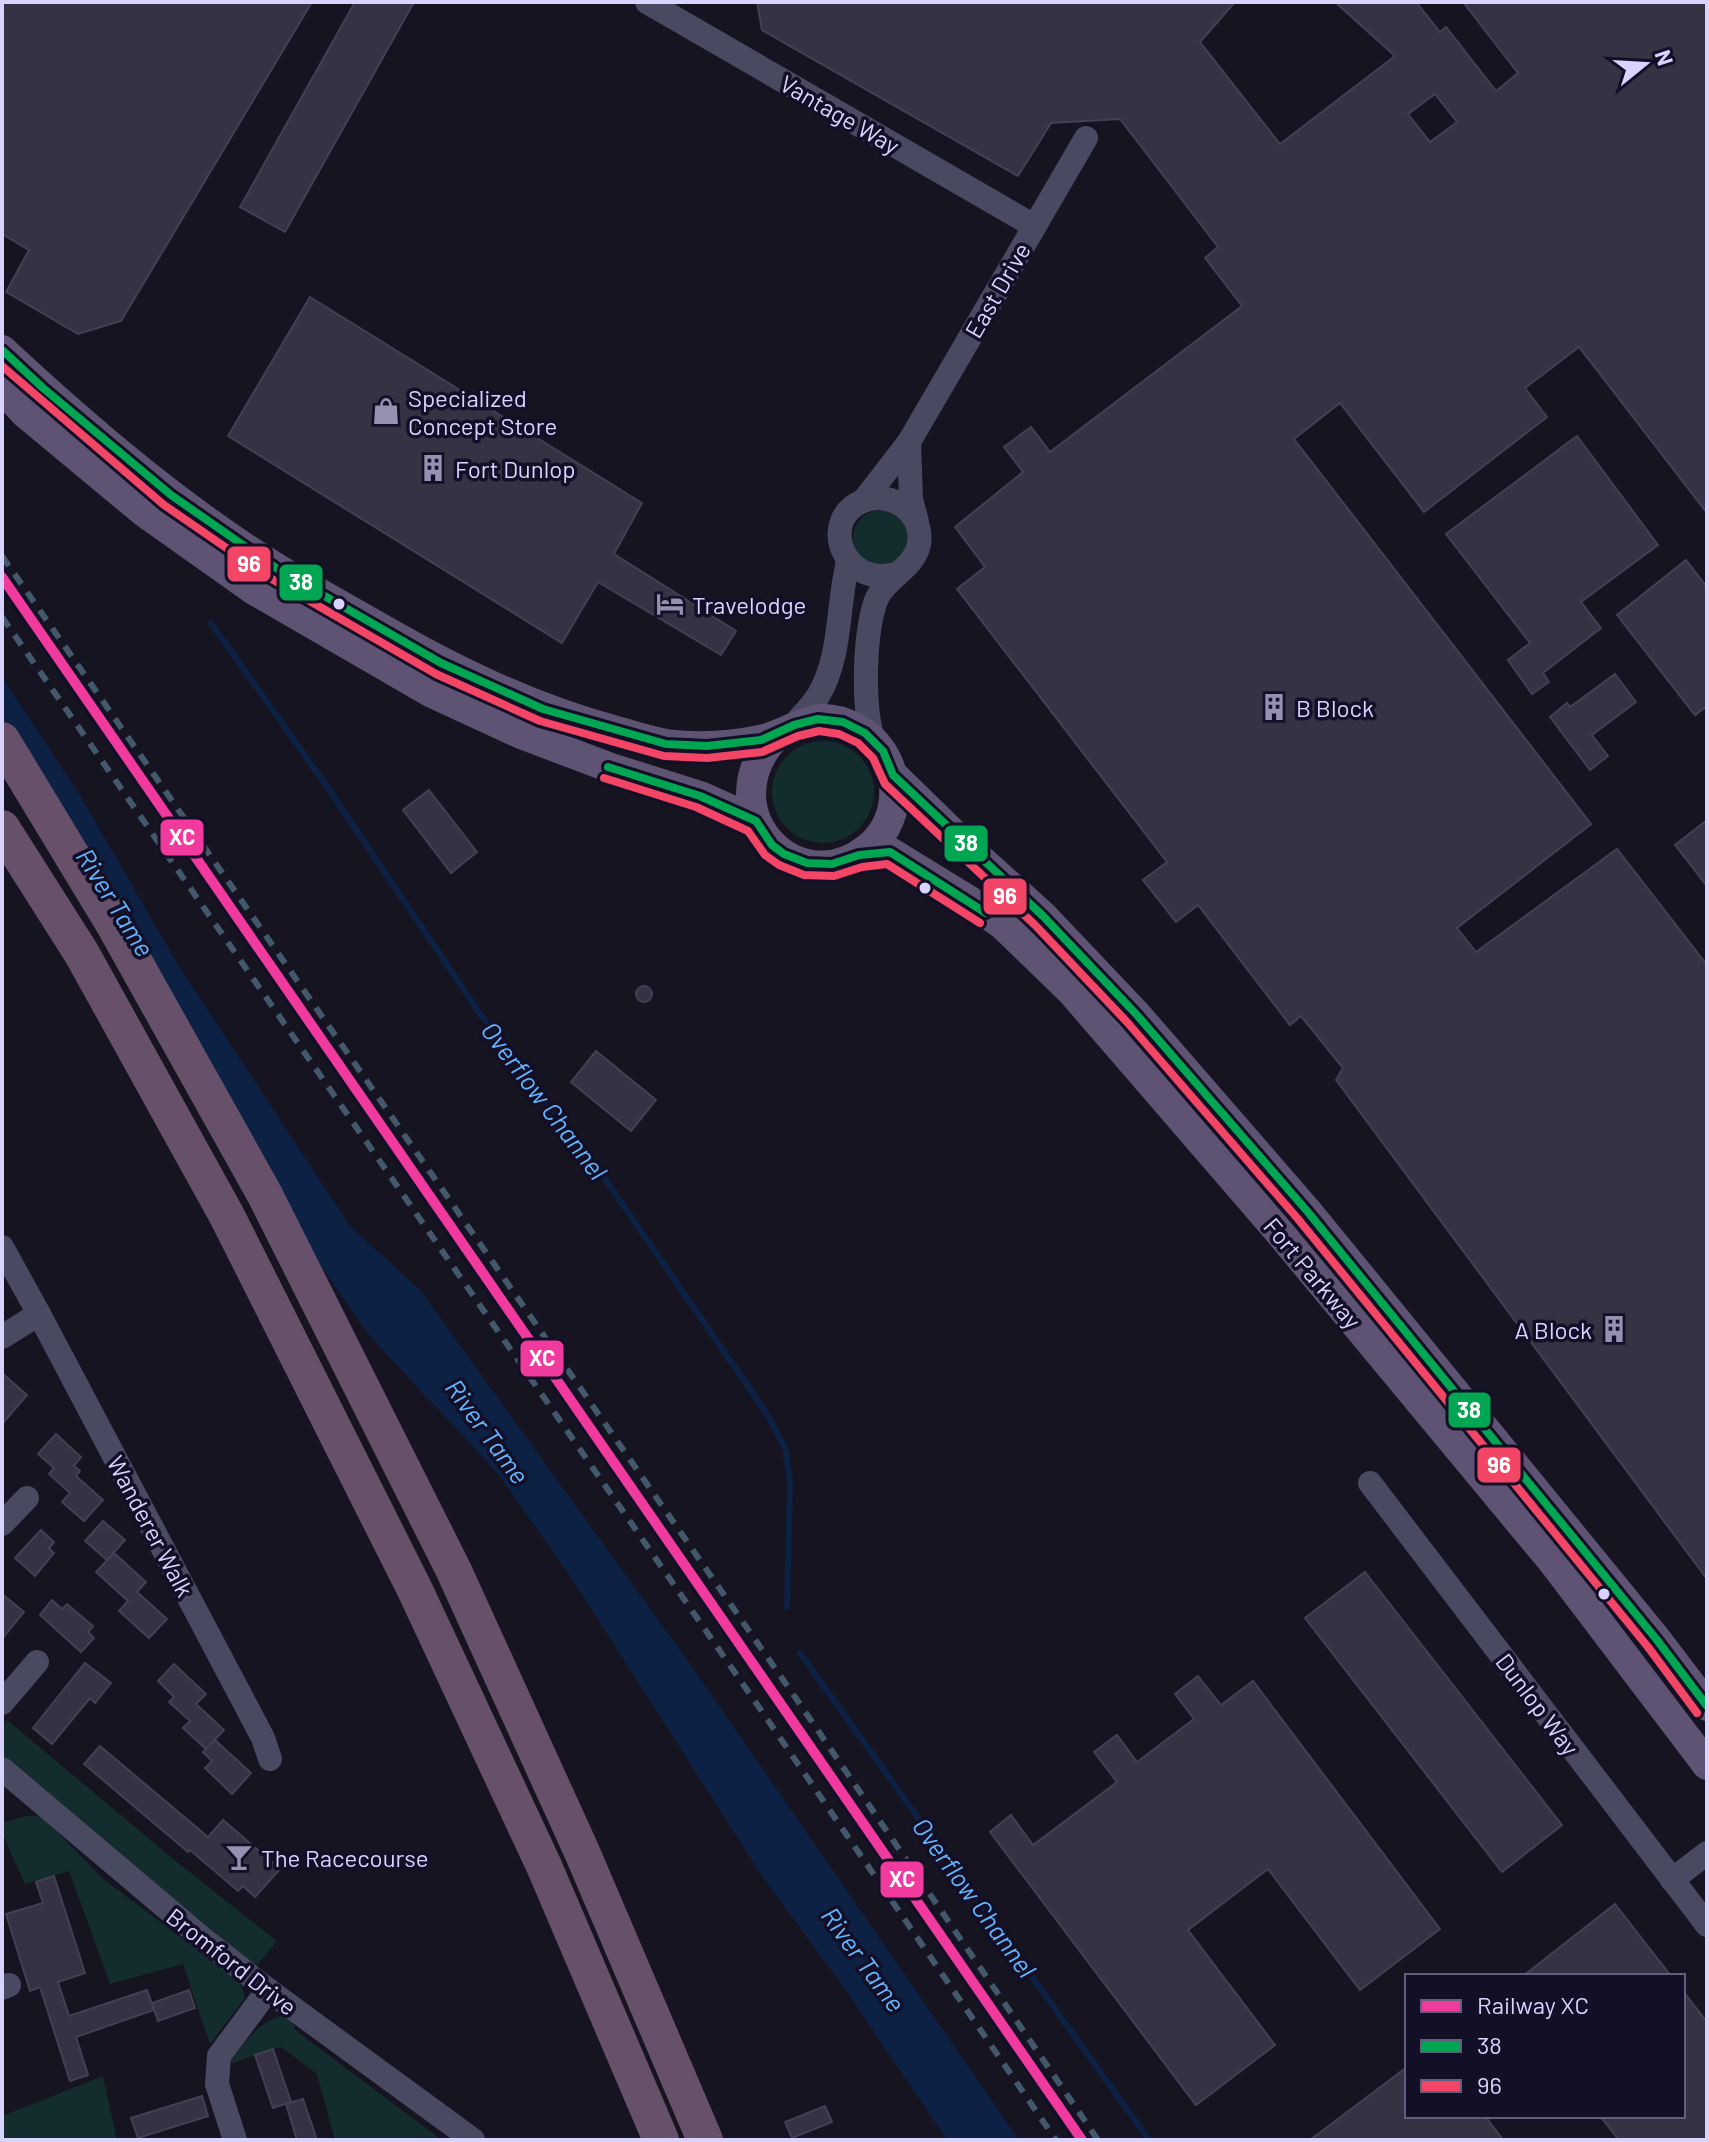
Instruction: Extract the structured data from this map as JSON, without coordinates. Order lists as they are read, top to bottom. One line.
{"streets":{"main road":["Fort Parkway"],"street":["Vantage Way","East Drive","Wanderer Walk","Dunlop Way","Bromford Drive"]},"crossings":[["Vantage Way","East Drive"]],"water":["River Tame","Overflow Channel"],"places":{"shop":["Specialized Concept Store"],"building":["Fort Dunlop","B Block","A Block"],"hotel":["Travelodge"],"bar":["The Racecourse"]},"lines":["transit line 38","transit line 96","rail line XC"],"legend":["Railway XC","38","96"],"north":"right"}
